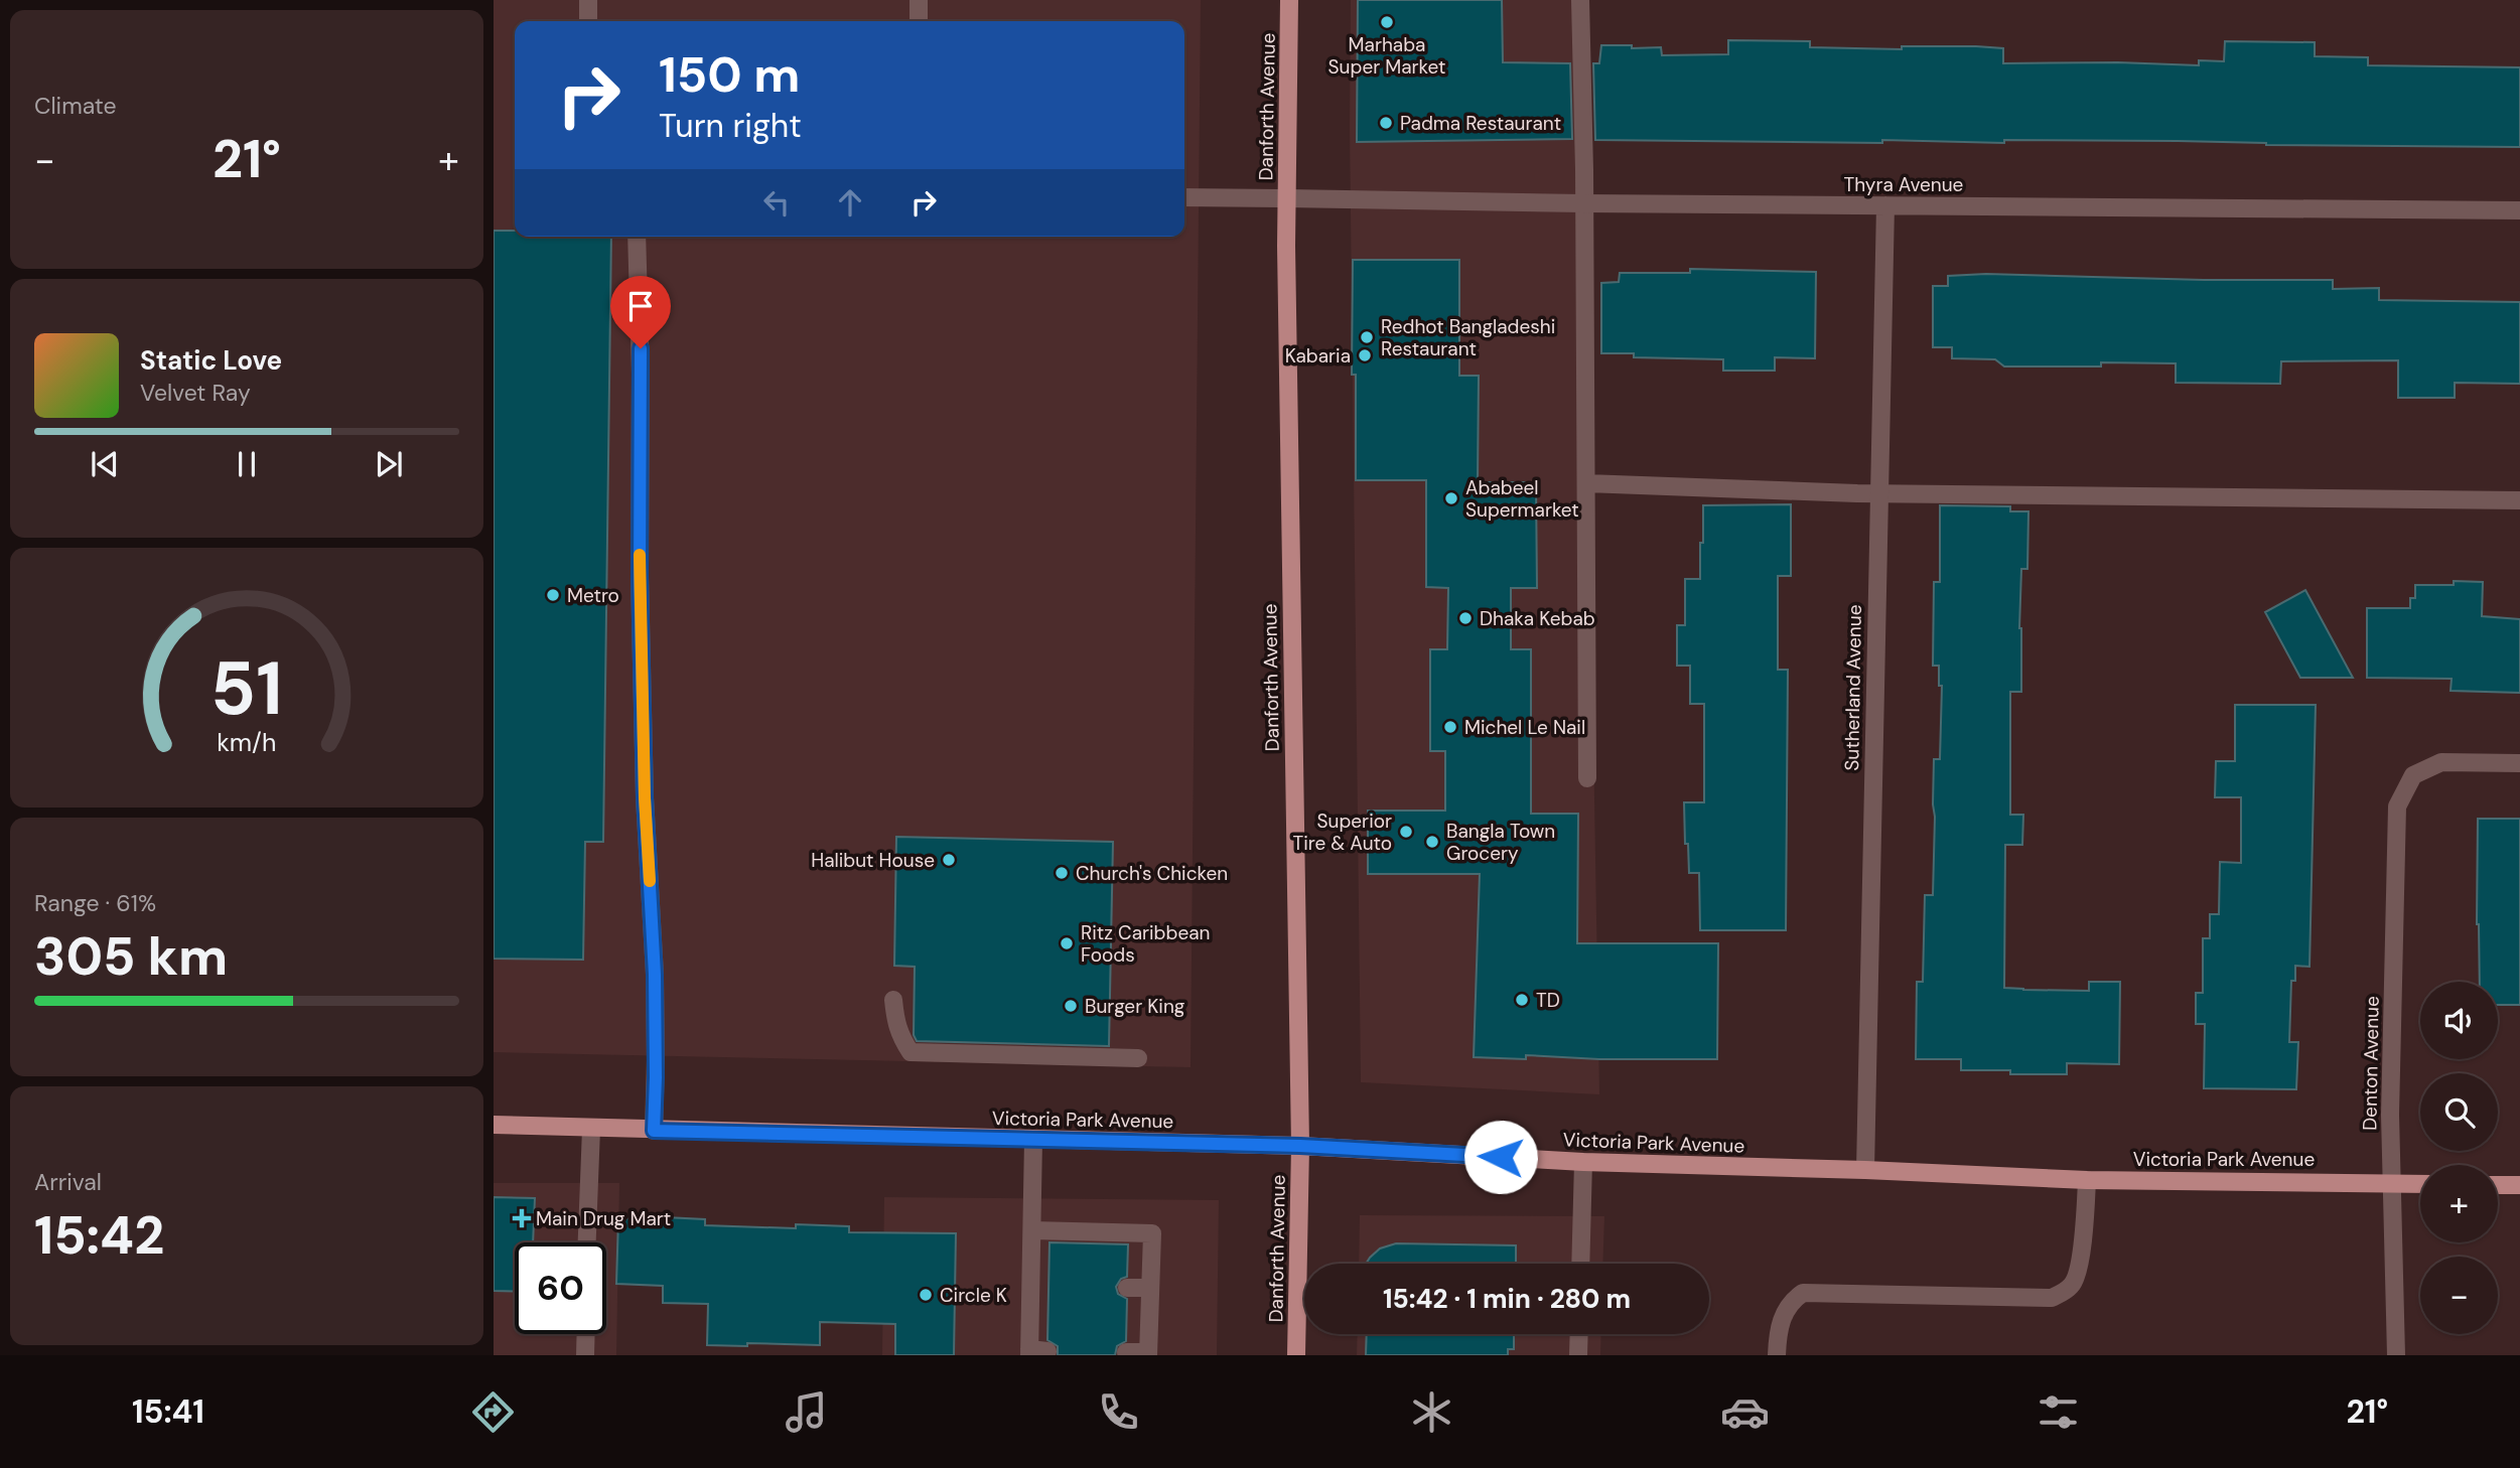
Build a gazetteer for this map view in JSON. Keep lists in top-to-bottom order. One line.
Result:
{"streets":{"main road":["Danforth Avenue","Victoria Park Avenue"],"street":["Thyra Avenue","Sutherland Avenue","Denton Avenue"]},"crossings":[["Danforth Avenue","Thyra Avenue"],["Danforth Avenue","Victoria Park Avenue"],["Thyra Avenue","Sutherland Avenue"],["Sutherland Avenue","Victoria Park Avenue"],["Denton Avenue","Victoria Park Avenue"]],"places":{"other":["Marhaba Super Market","Padma Restaurant","Redhot Bangladeshi Restaurant","Kabaria","Ababeel Supermarket","Metro","Dhaka Kebab","Michel Le Nail","Superior Tire & Auto","Bangla Town Grocery","Halibut House","Church's Chicken","Ritz Caribbean Foods","TD","Burger King","Circle K"],"health":["Main Drug Mart"]},"page":{"tile":["Climate",["Range · 61%","305 km"],["Arrival","15:42"]],"turn":["150 m","Turn right"],"heat":["−","21°","+"],"song":["Static Love","Velvet Ray"],"map_buttons":["+","−"],"limit":"60","trip":"15:42 · 1 min · 280 m","tabs":["15:41","21°"],"gauge":["51","km/h"]}}
